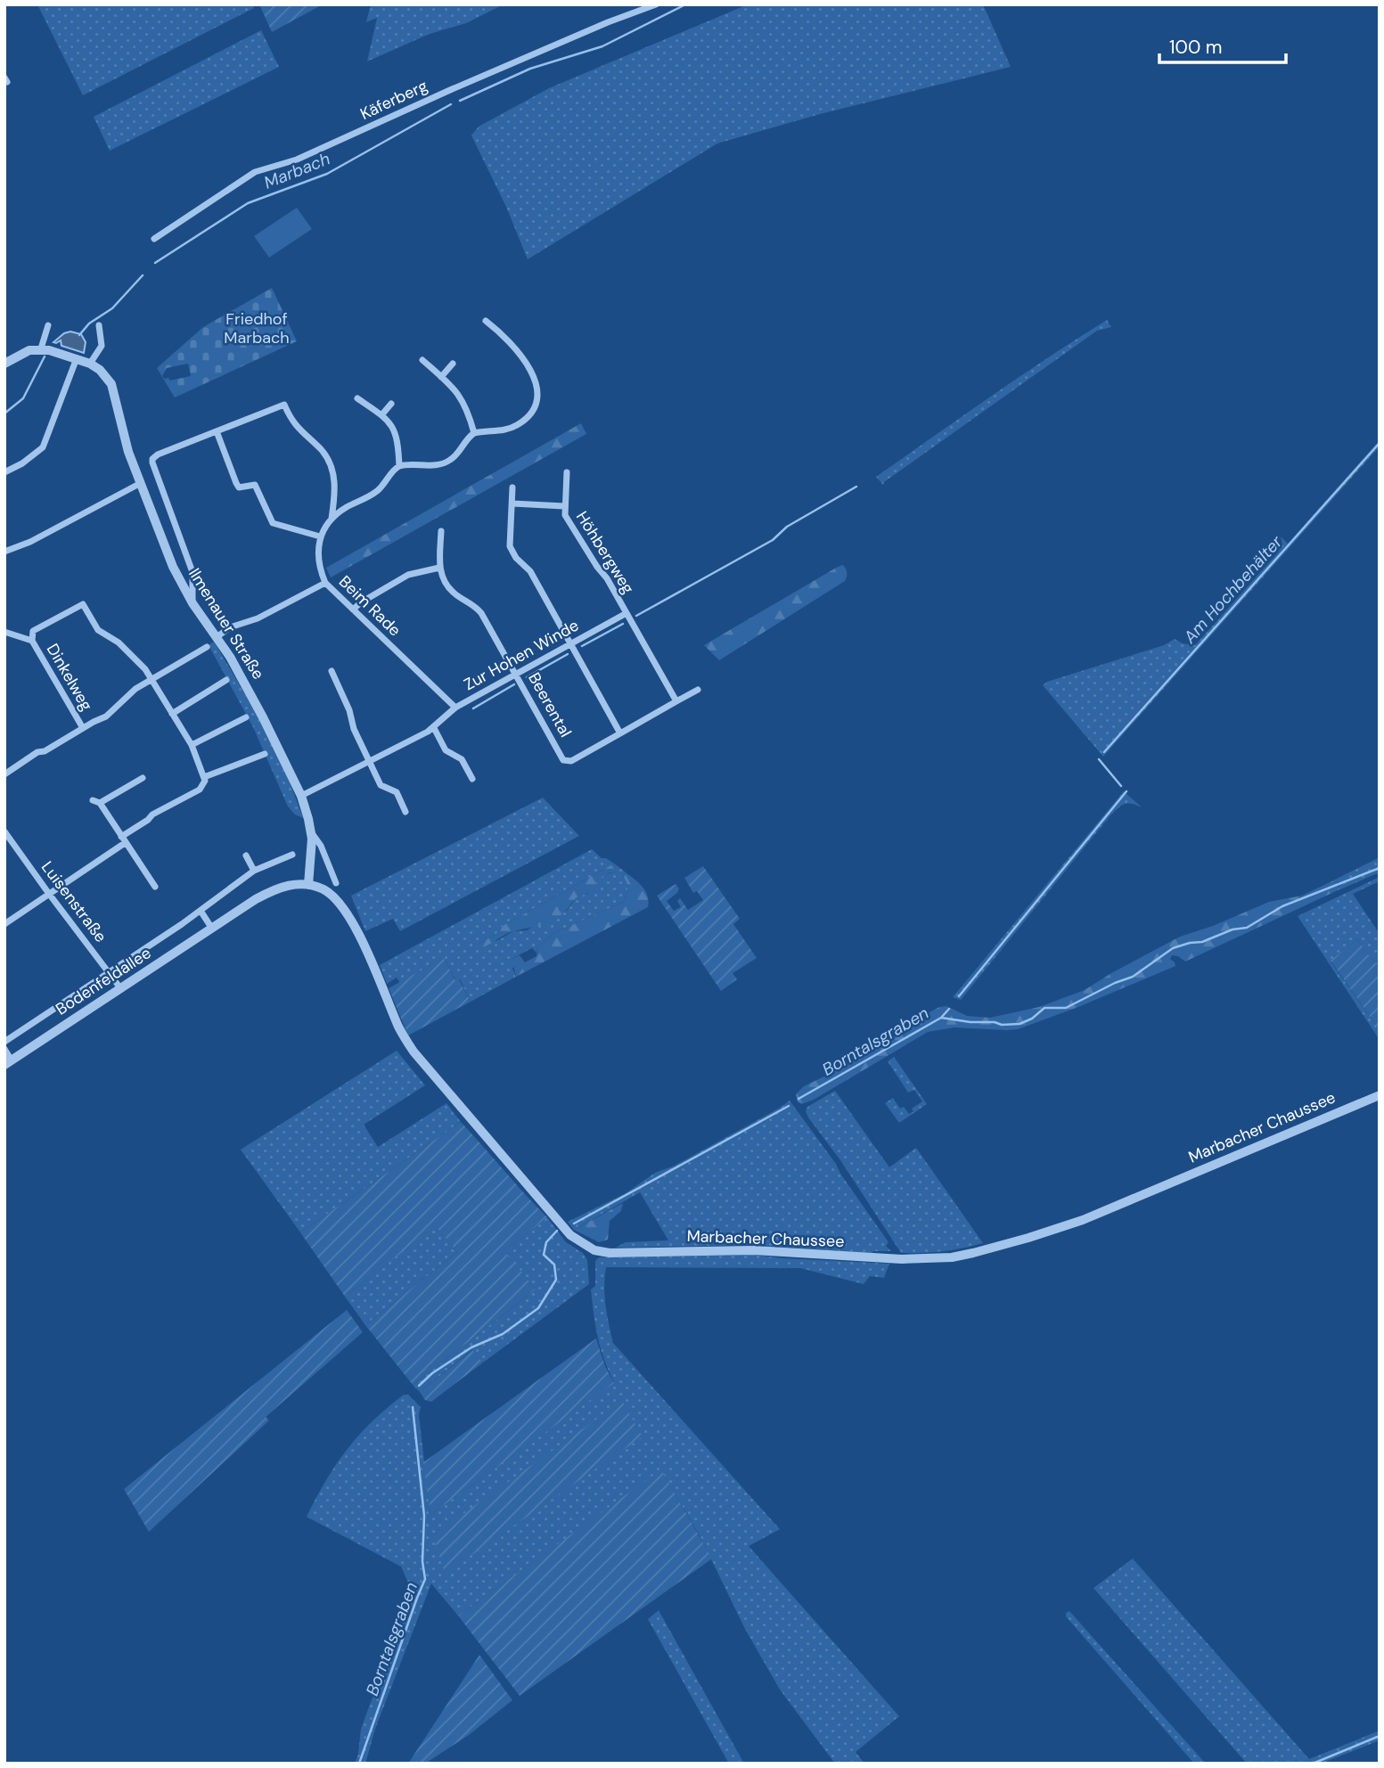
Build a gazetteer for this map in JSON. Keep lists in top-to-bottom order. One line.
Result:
{"streets":{"street":["Käferberg","Höhbergweg","Beim Rade","Ilmenauer Straße","Zur Hohen Winde","Dinkelweg","Beerental","Luisenstraße","Bodenfeldallee","Marbacher Chaussee"]},"crossings":[["Höhbergweg","Zur Hohen Winde"],["Beim Rade","Ilmenauer Straße"],["Beim Rade","Zur Hohen Winde"],["Ilmenauer Straße","Zur Hohen Winde"],["Ilmenauer Straße","Bodenfeldallee"],["Ilmenauer Straße","Marbacher Chaussee"],["Zur Hohen Winde","Beerental"],["Luisenstraße","Bodenfeldallee"],["Bodenfeldallee","Marbacher Chaussee"]],"water":["Marbach","Am Hochbehälter","Borntalsgraben"],"parks":["Friedhof Marbach"],"scale_bar":"100 m"}
